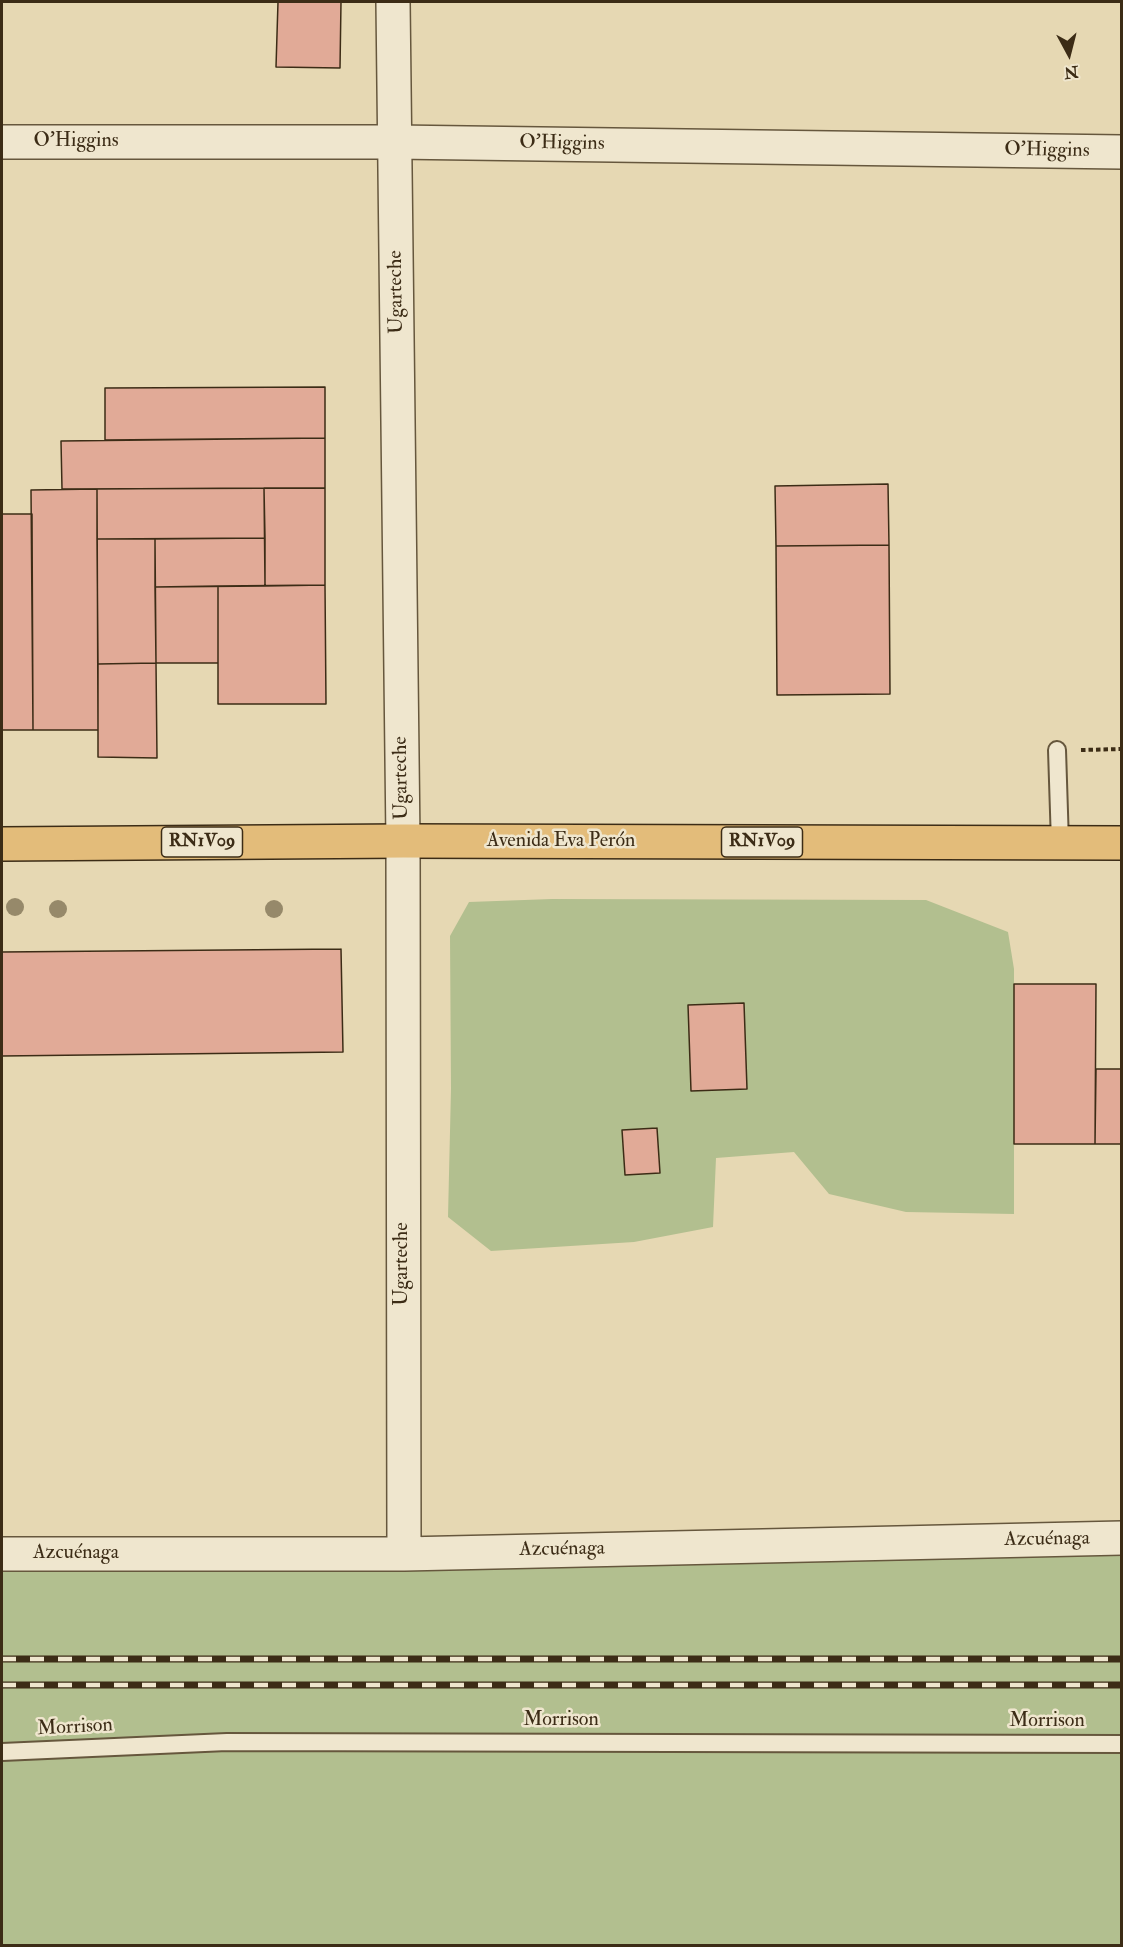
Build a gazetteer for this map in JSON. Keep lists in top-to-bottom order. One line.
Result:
{"streets":{"main road":["RN1V09","Avenida Eva Perón"],"street":["O'Higgins","Ugarteche","Azcuénaga"],"lane":["Morrison"]},"crossings":[["O'Higgins","Ugarteche"],["Ugarteche","Avenida Eva Perón"],["Ugarteche","Azcuénaga"]],"north":"bottom"}
